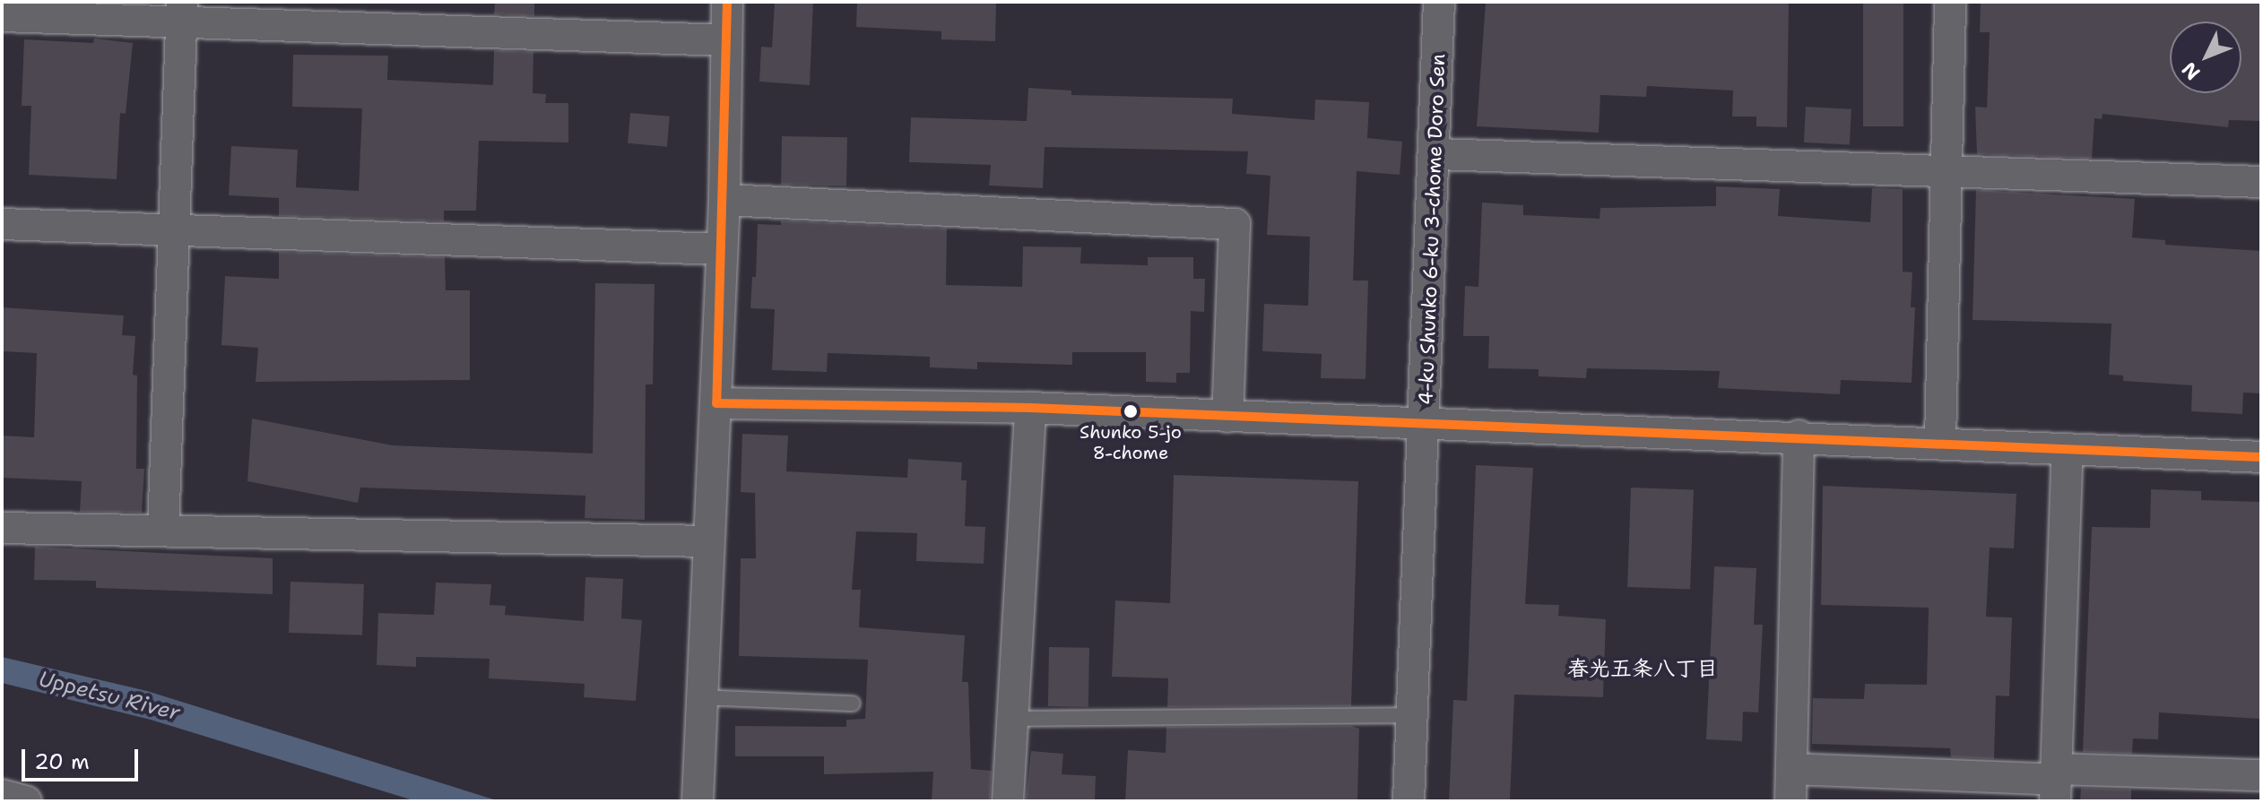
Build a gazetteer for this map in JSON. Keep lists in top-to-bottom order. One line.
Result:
{"streets":{"street":["4-ku Shunko 6-ku 3-chome Doro Sen"]},"districts":["春光五条八丁目"],"water":["Uppetsu River"],"places":["Shunko 5-jo 8-chome"],"scale_bar":"20 m","north":"bottom left"}
